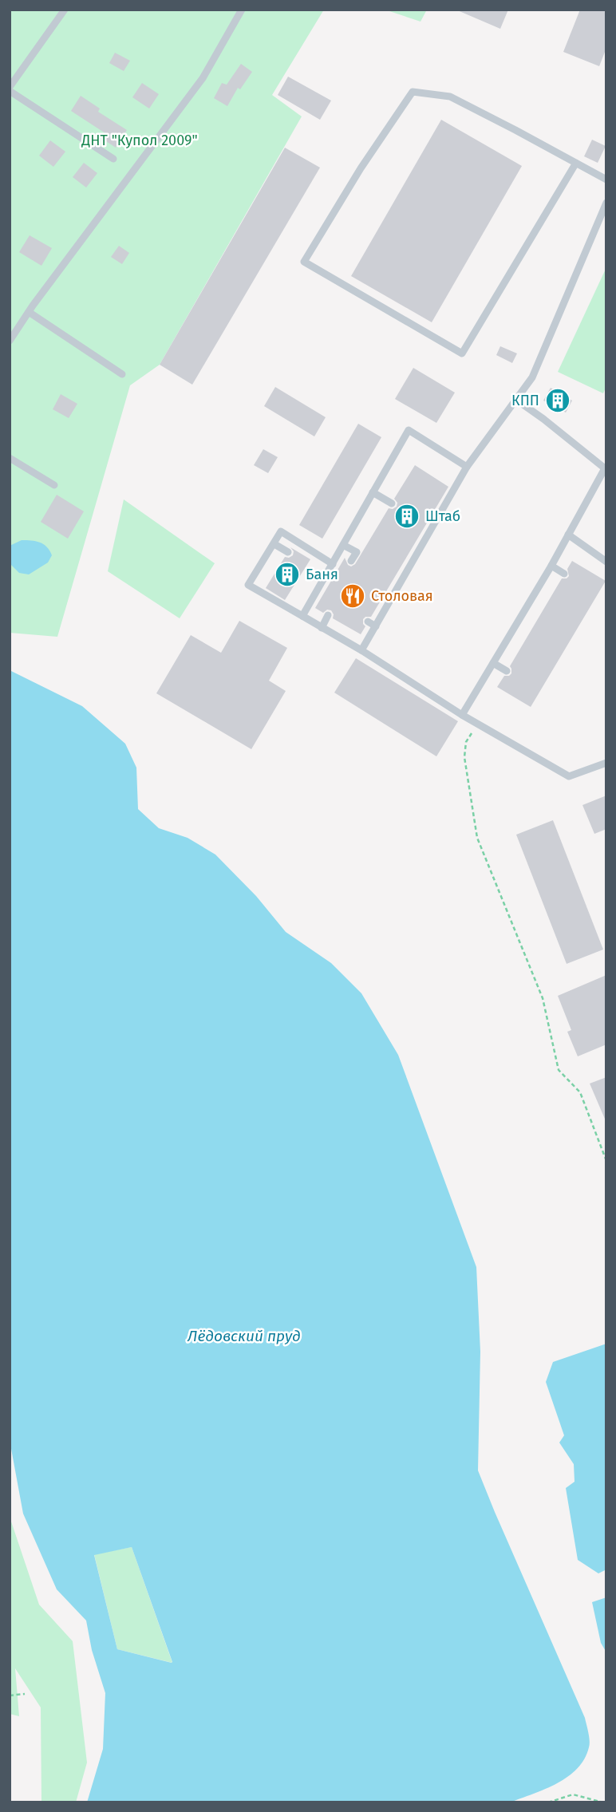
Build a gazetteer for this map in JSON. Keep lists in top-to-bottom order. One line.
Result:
{"water":["Лёдовский пруд"],"parks":["ДНТ \"Купол 2009\""],"places":{"building":["КПП","Штаб","Баня"],"restaurant":["Столовая"]}}
